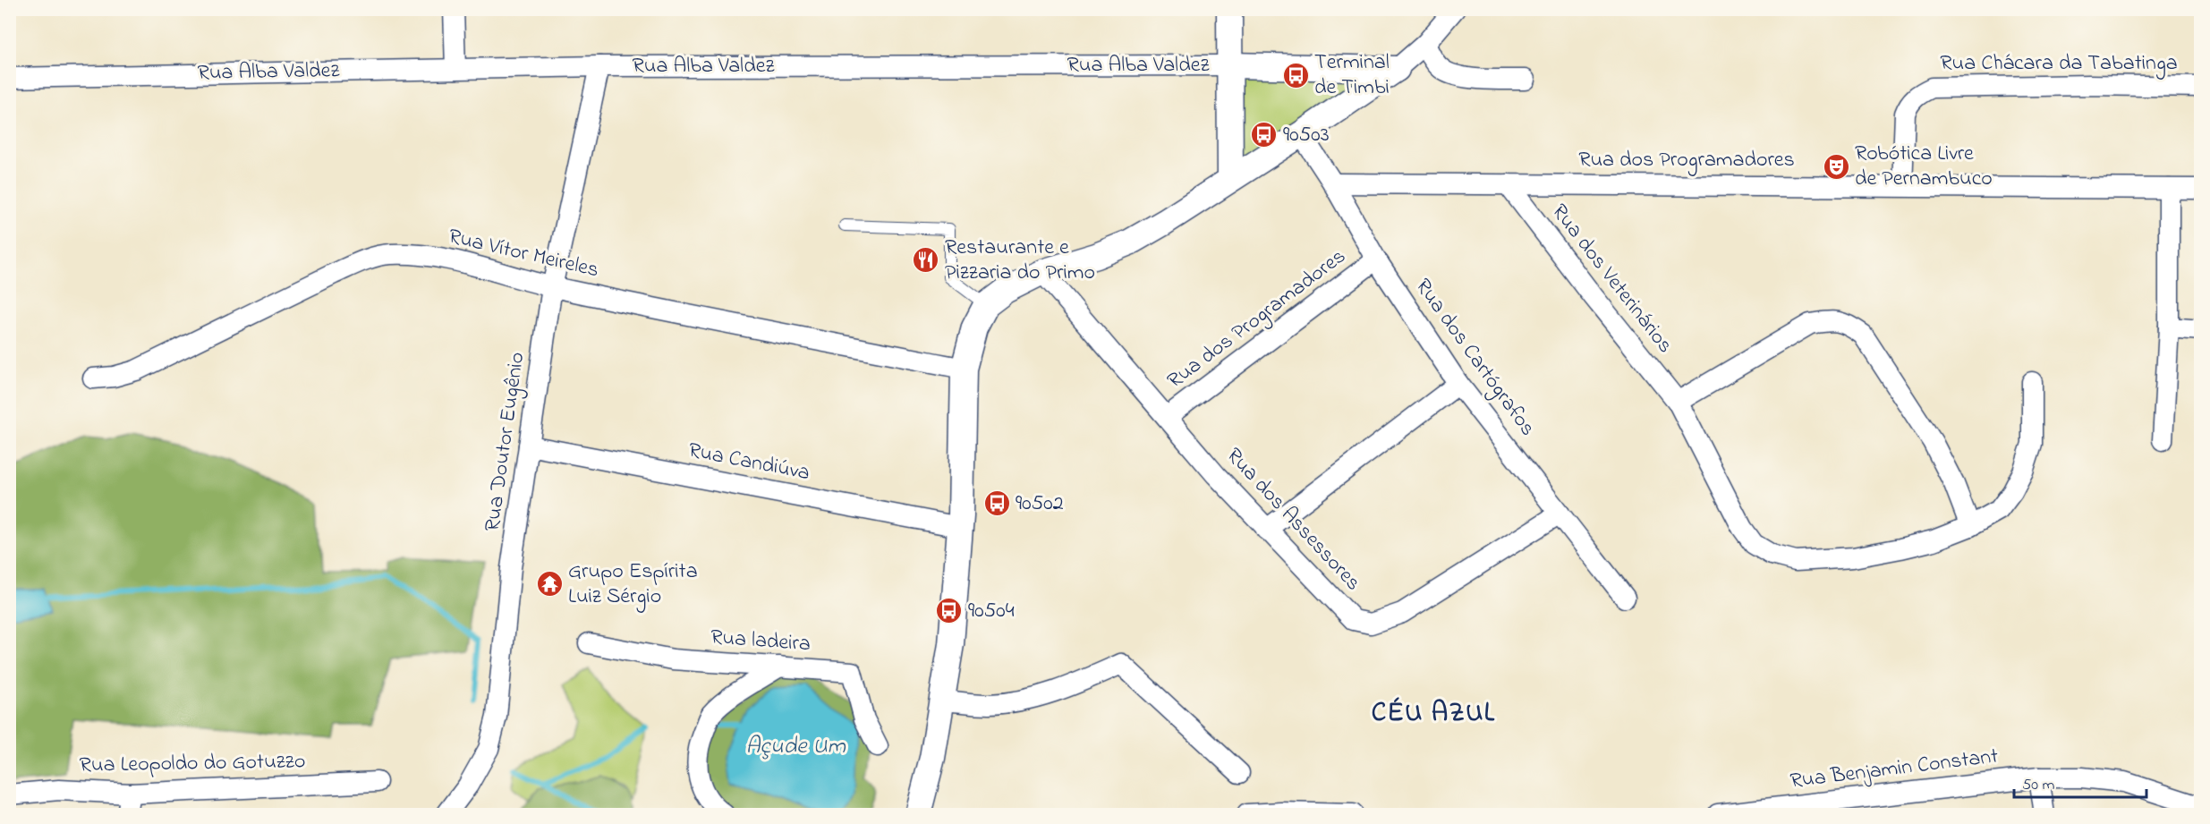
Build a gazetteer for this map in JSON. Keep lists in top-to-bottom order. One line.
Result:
{"streets":{"street":["Rua Chácara da Tabatinga","Rua Alba Valdez","Rua dos Programadores","Rua Vítor Meireles","Rua dos Veterinários","Rua dos Cartógrafos","Rua Doutor Eugênio","Rua Candiúva","Rua dos Assessores","Rua ladeira","Rua Leopoldo do Gotuzzo","Rua Benjamin Constant"]},"crossings":[["Rua Chácara da Tabatinga","Rua dos Programadores"],["Rua Alba Valdez","Rua Doutor Eugênio"],["Rua dos Programadores","Rua dos Veterinários"],["Rua dos Programadores","Rua dos Cartógrafos"],["Rua dos Programadores","Rua dos Assessores"],["Rua Vítor Meireles","Rua Doutor Eugênio"],["Rua dos Cartógrafos","Rua dos Assessores"],["Rua Doutor Eugênio","Rua Candiúva"]],"districts":["CÉU AZUL"],"water":["Açude Um"],"places":{"bus stop":["Terminal de Timbi","90503","90502","90504"],"theatre":["Robótica Livre de Pernambuco"],"restaurant":["Restaurante e Pizzaria do Primo"],"temple":["Grupo Espírita Luiz Sérgio"]},"scale_bar":"50 m"}
